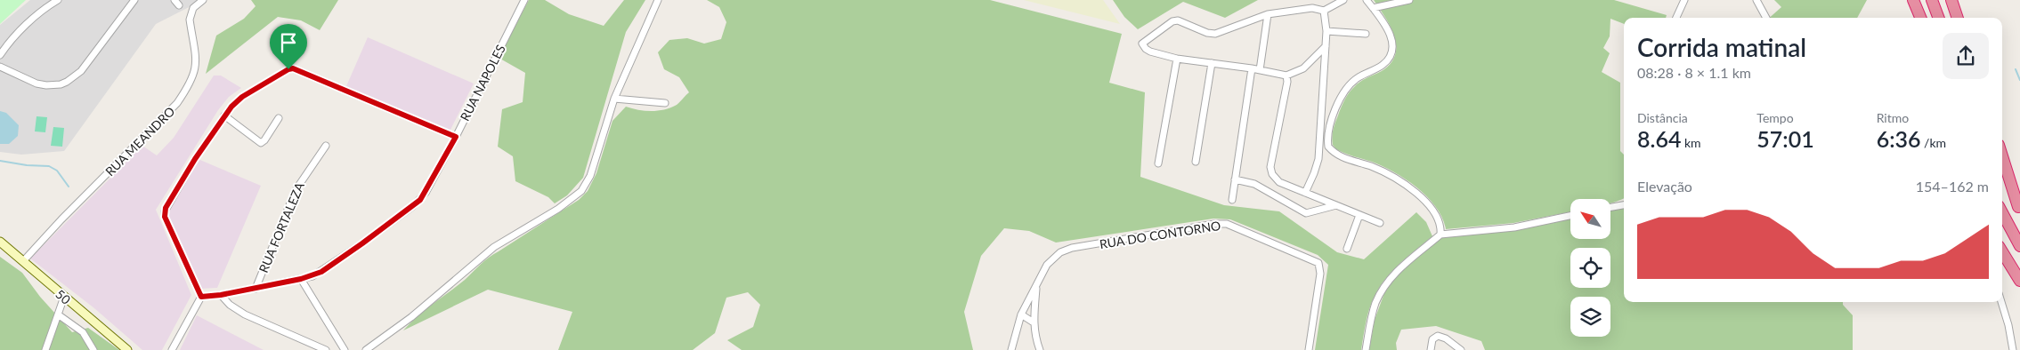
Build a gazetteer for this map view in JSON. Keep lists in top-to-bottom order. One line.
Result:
{"streets":{"main road":["50"],"street":["RUA NAPOLES","RUA MEANDRO","RUA FORTALEZA","RUA DO CONTORNO"]},"crossings":[["RUA NAPOLES","RUA FORTALEZA"],["RUA MEANDRO","50"]],"north":"top left","page":{"heading":["Corrida matinal","08:28 · 8 × 1.1 km"],"stats":[["Distância","8.64 km"],["Tempo","57:01"],["Ritmo","6:36 /km"]],"chart":["Elevação","154–162 m"]}}
